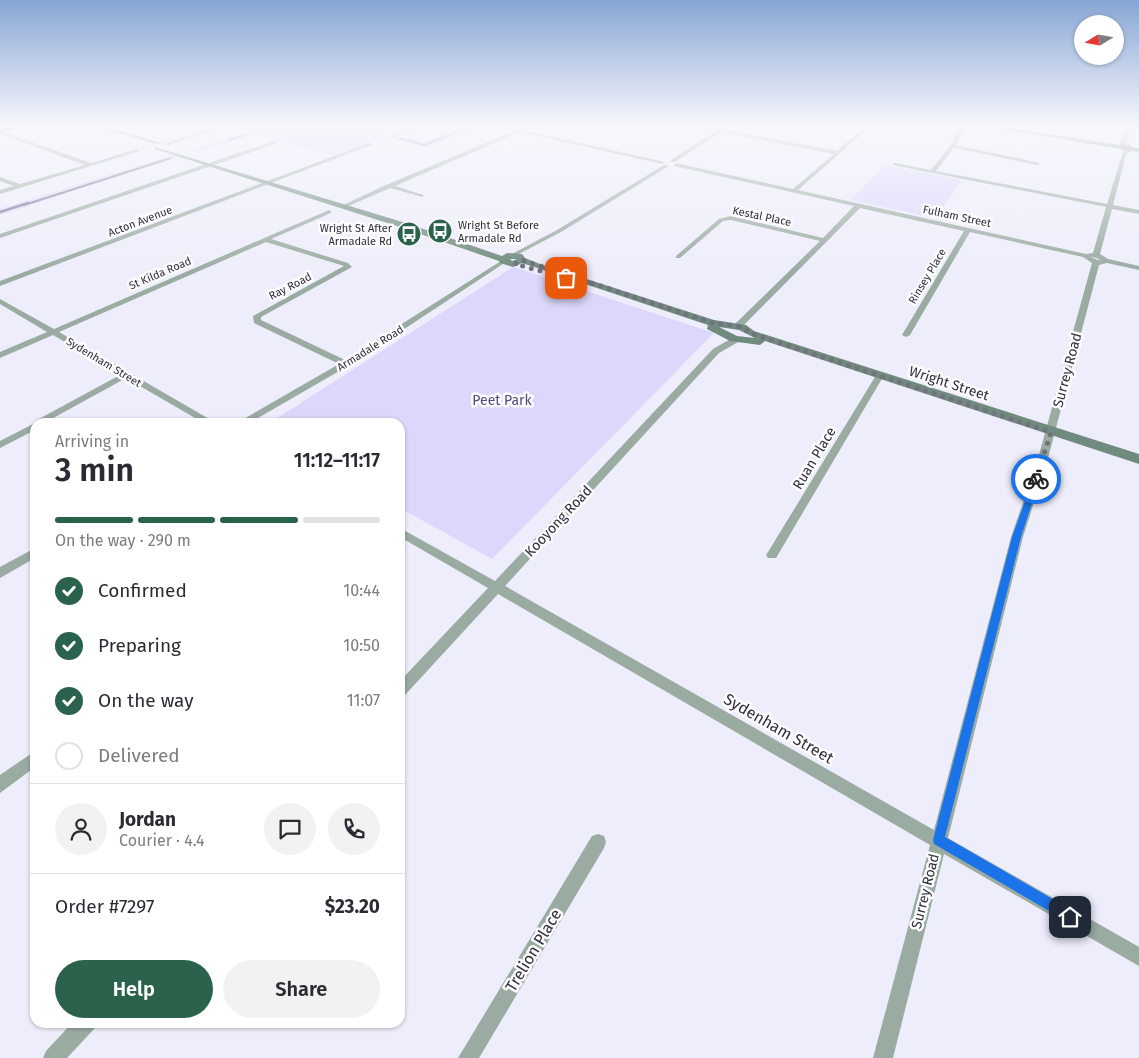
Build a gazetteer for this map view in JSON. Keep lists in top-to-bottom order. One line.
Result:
{"streets":{"street":["Kestal Place","Fulham Street","Acton Avenue","St Kilda Road","Rinsey Place","Ray Road","Armadale Road","Sydenham Street","Surrey Road","Wright Street","Ruan Place","Kooyong Road","Trelion Place"]},"crossings":[["Kestal Place","Kooyong Road"],["Fulham Street","Rinsey Place"],["Fulham Street","Surrey Road"],["Fulham Street","Kooyong Road"],["Acton Avenue","Wright Street"],["St Kilda Road","Ray Road"],["St Kilda Road","Sydenham Street"],["Ray Road","Armadale Road"],["Armadale Road","Wright Street"],["Sydenham Street","Surrey Road"],["Sydenham Street","Kooyong Road"],["Surrey Road","Wright Street"],["Wright Street","Ruan Place"],["Wright Street","Kooyong Road"]],"parks":["Peet Park"],"places":{"bus stop":["Wright St Before Armadale Rd","Wright St After Armadale Rd"]},"north":"left","page":{"heading":["3 min","Arriving in","11:12–11:17"],"panel":["Jordan","Courier · 4.4","Order #7297","$23.20"],"bar":"On the way · 290 m","list":[["Confirmed","10:44"],["Preparing","10:50"],["On the way","11:07"],"Delivered"],"buttons":["Help","Share"]}}
